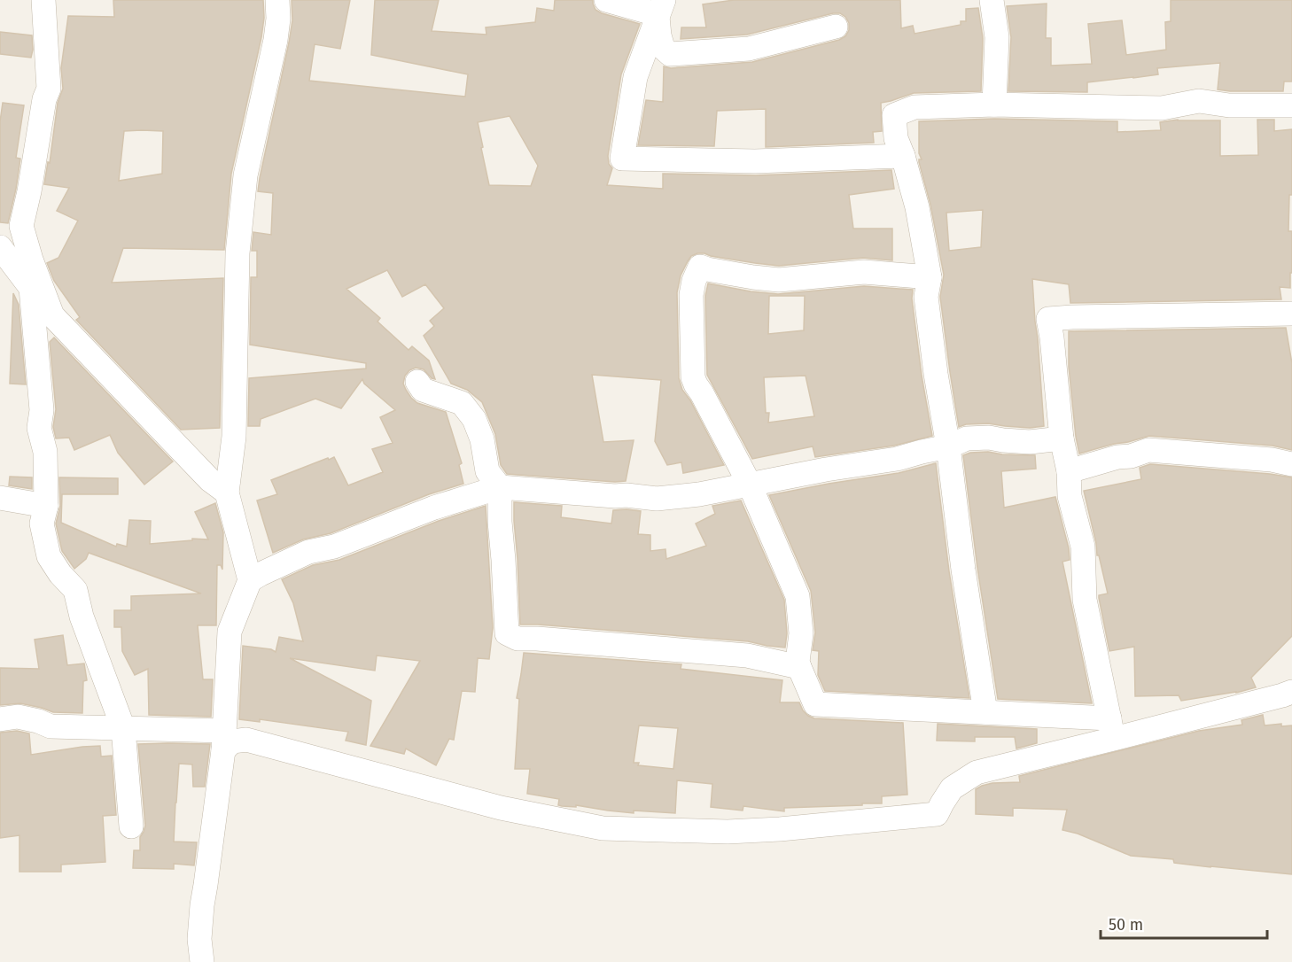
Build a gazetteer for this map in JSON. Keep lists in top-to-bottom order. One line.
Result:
{"scale_bar":"50 m"}
